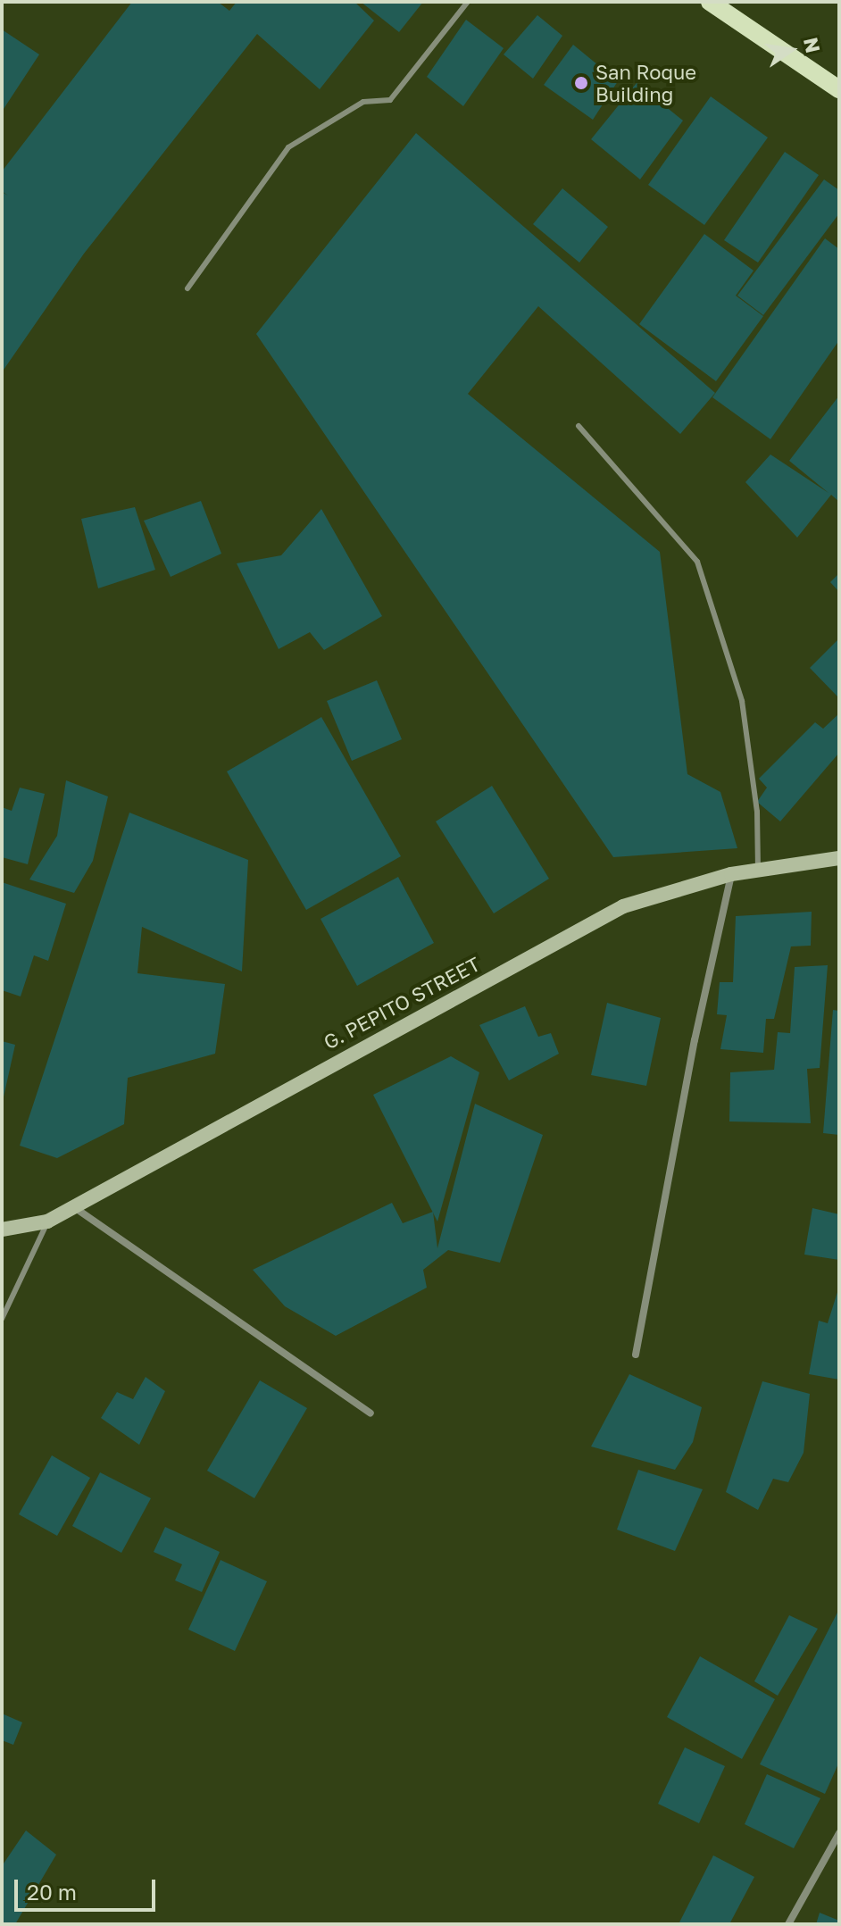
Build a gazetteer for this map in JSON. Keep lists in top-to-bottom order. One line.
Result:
{"streets":{"street":["G. PEPITO STREET"]},"places":["San Roque Building"],"scale_bar":"20 m","north":"right"}
